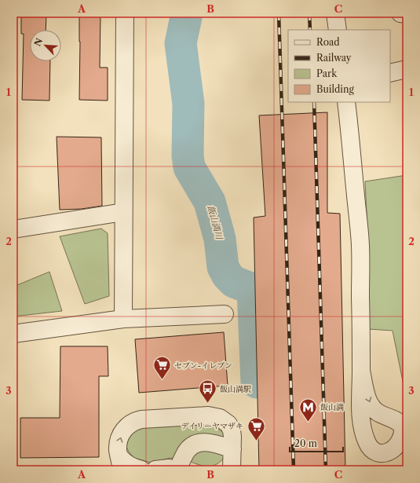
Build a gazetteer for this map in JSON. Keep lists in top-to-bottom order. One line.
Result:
{"water":["飯山満川"],"places":{"supermarket":["セブン-イレブン","デイリーヤマザキ"],"bus stop":["飯山満駅"],"metro station":["飯山満"]},"legend":["Road","Railway","Park","Building"],"scale_bar":"20 m","north":"top left","grid":{"columns":["A","B","C"],"rows":["1","2","3"]}}
